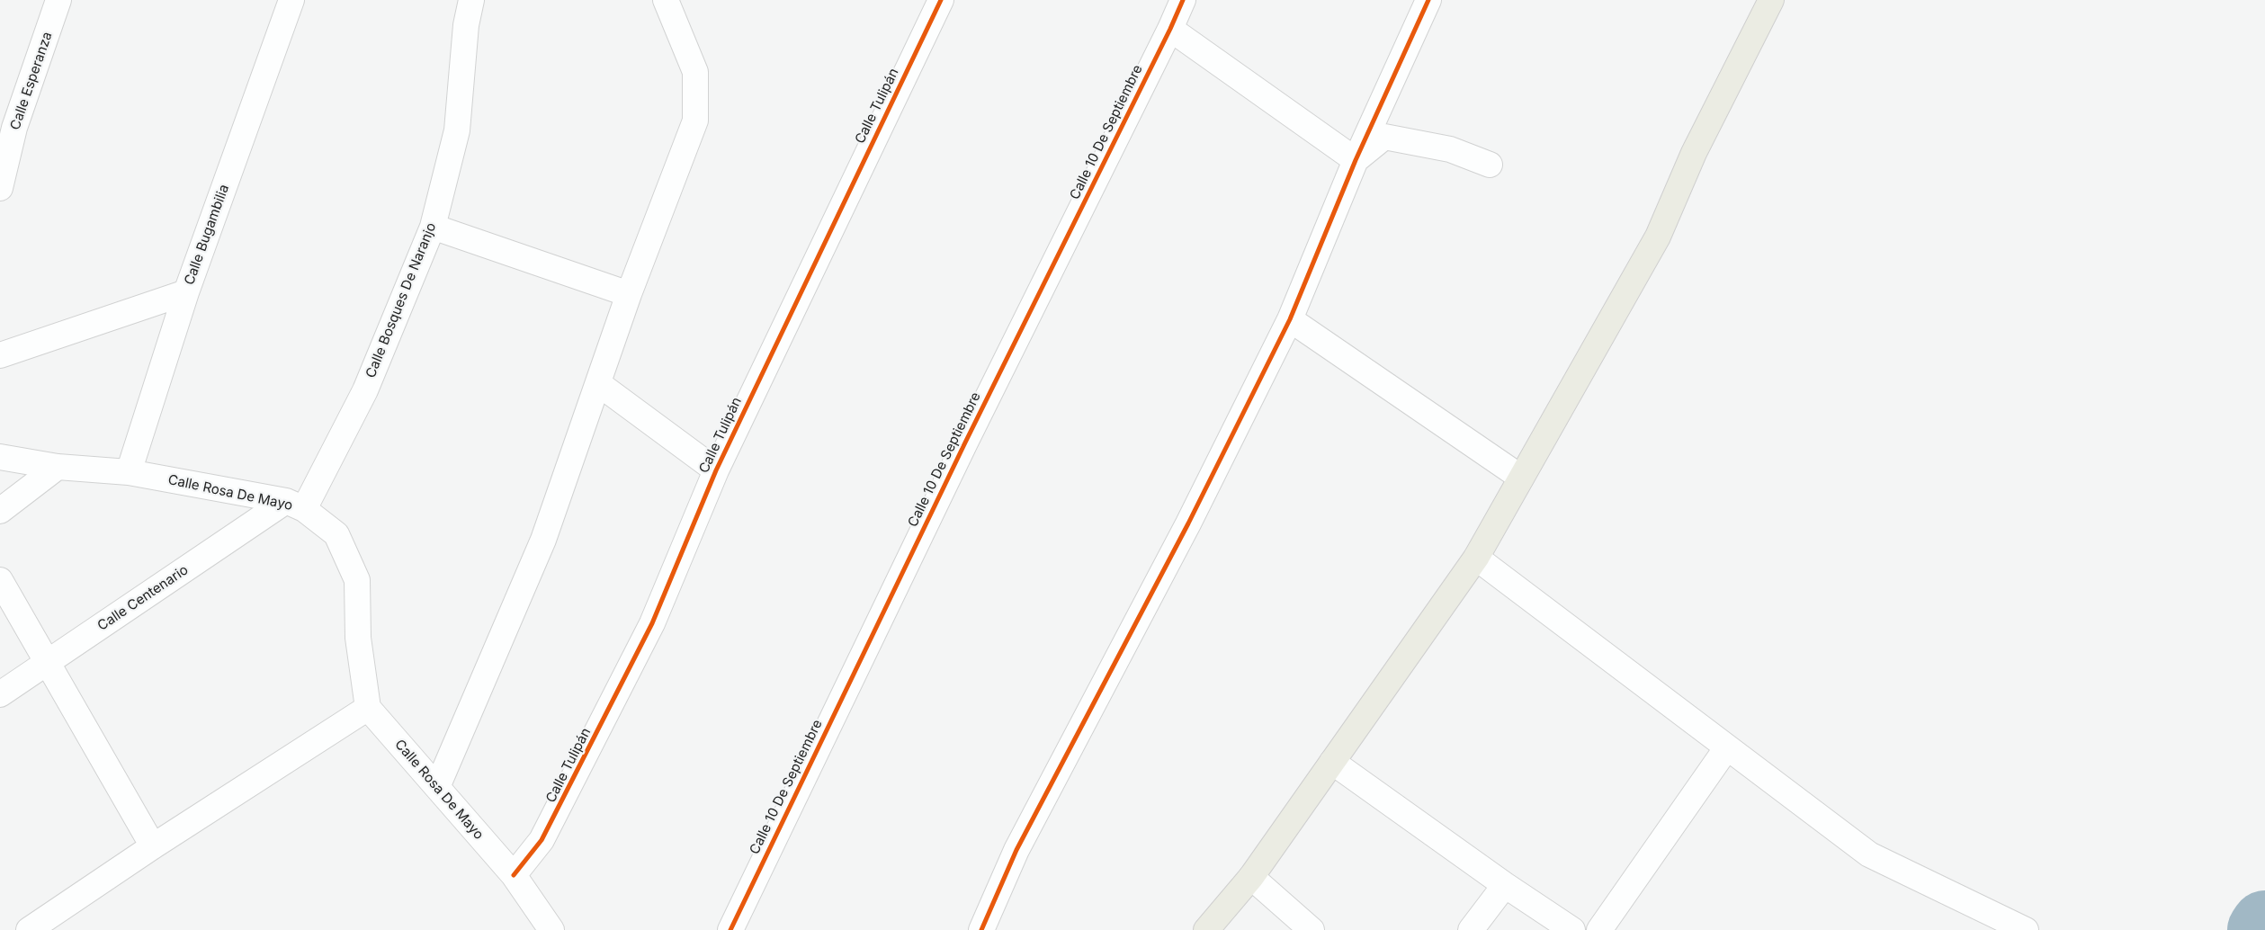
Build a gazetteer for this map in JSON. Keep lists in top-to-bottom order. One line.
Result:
{"streets":{"street":["Calle Esperanza","Calle Tulipán","Calle 10 De Septiembre","Calle Bugambilia","Calle Bosques De Naranjo","Calle Rosa De Mayo","Calle Centenario"]},"crossings":[["Calle Tulipán","Calle Rosa De Mayo"],["Calle Bugambilia","Calle Rosa De Mayo"],["Calle Bosques De Naranjo","Calle Rosa De Mayo"],["Calle Bosques De Naranjo","Calle Centenario"],["Calle Rosa De Mayo","Calle Centenario"]]}
